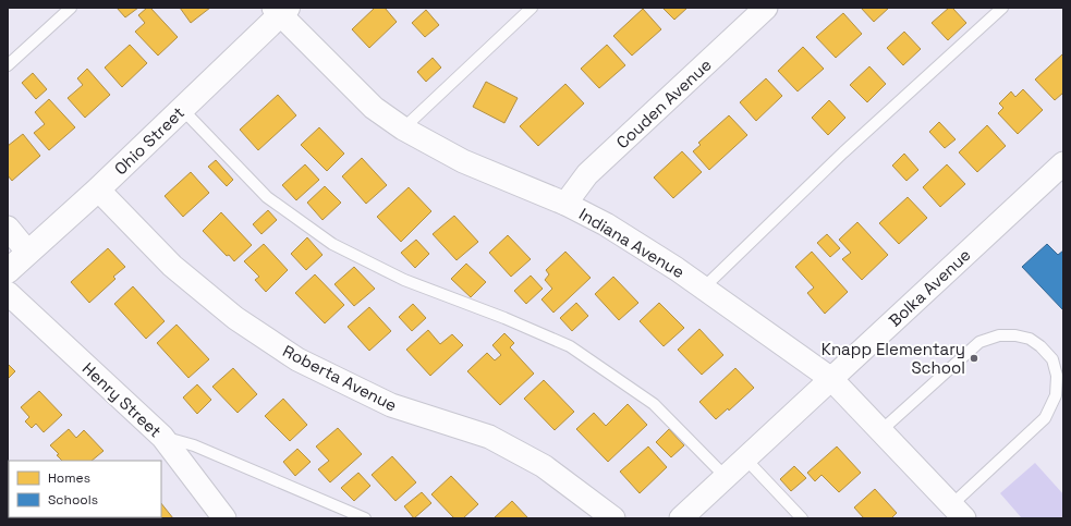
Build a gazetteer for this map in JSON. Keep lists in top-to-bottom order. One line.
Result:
{"streets":{"street":["Couden Avenue","Ohio Street","Indiana Avenue","Bolka Avenue","Roberta Avenue","Henry Street"]},"crossings":[["Couden Avenue","Indiana Avenue"],["Ohio Street","Indiana Avenue"],["Ohio Street","Roberta Avenue"],["Indiana Avenue","Bolka Avenue"]],"places":["Knapp Elementary School"],"legend":["Homes","Schools"]}
